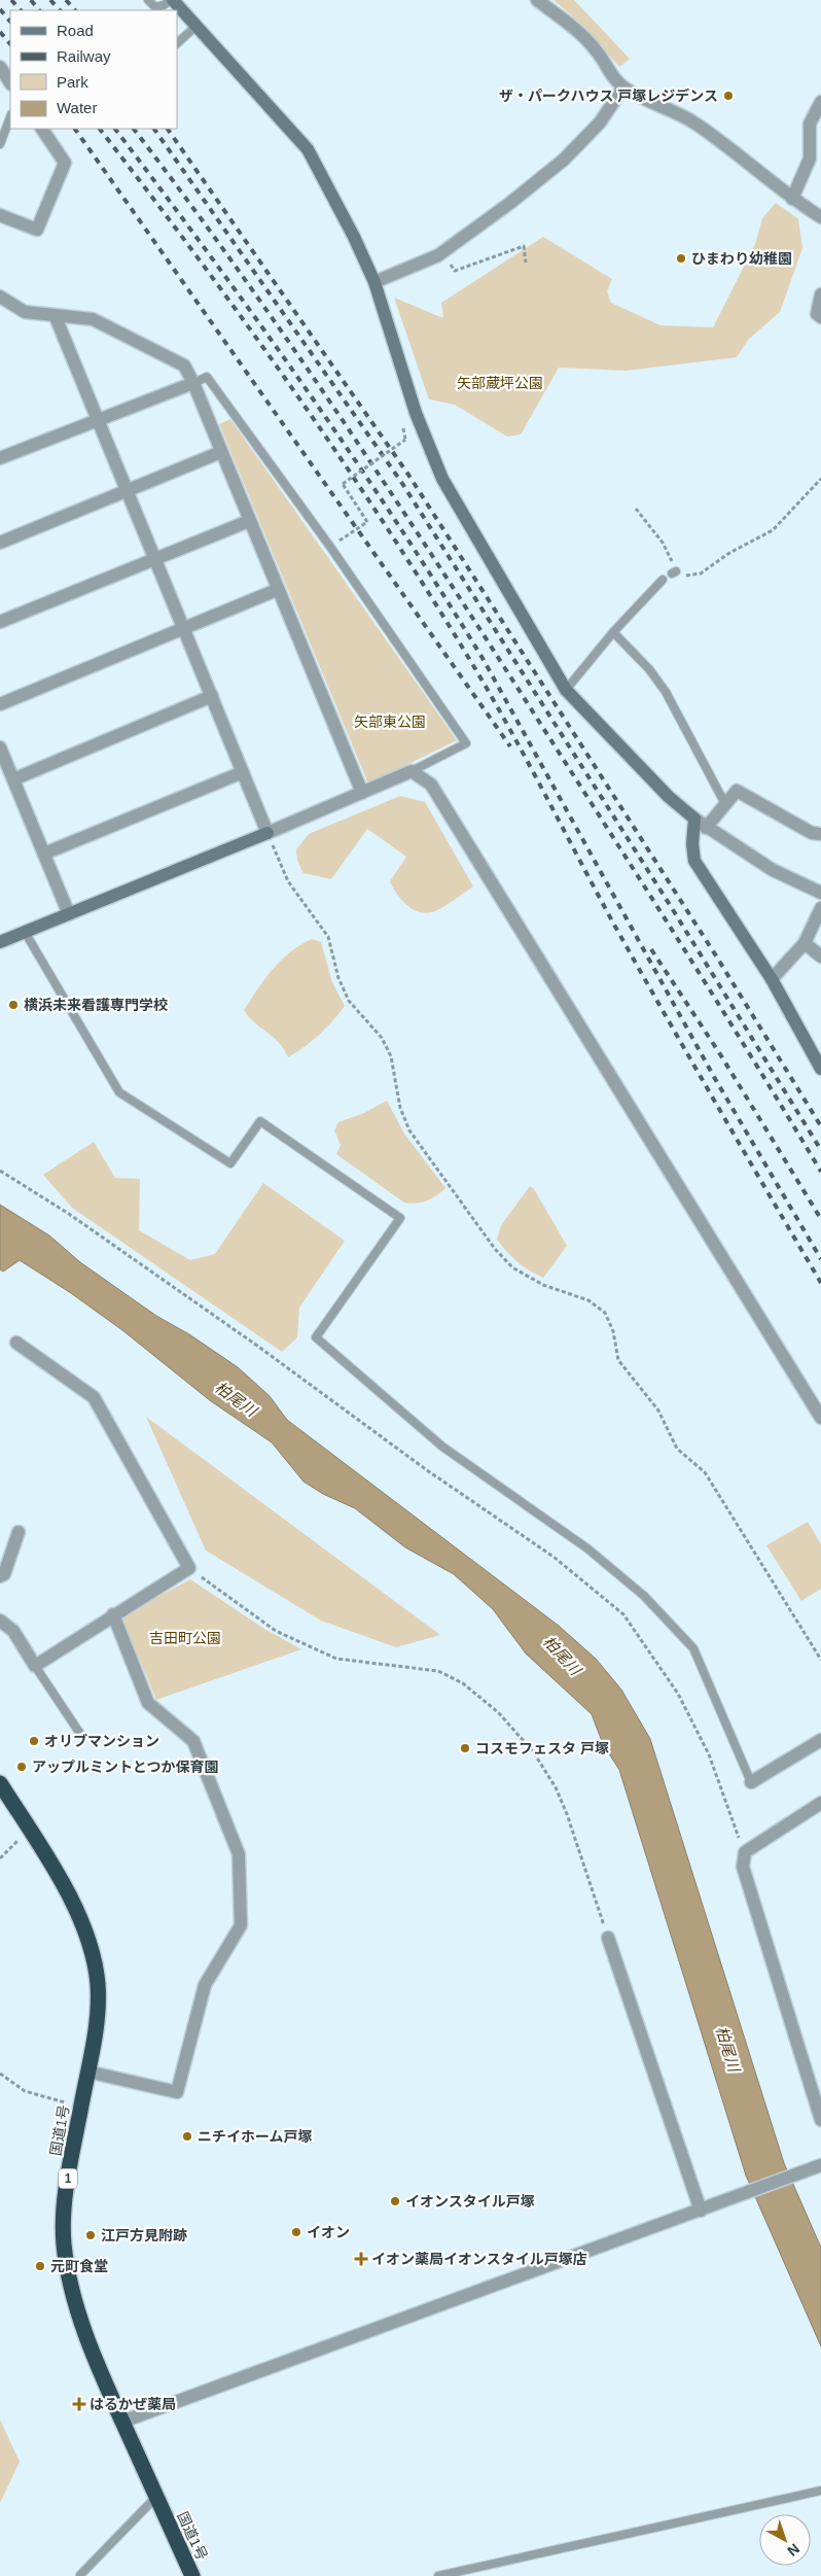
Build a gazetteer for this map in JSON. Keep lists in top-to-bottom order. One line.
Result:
{"streets":{"highway":["国道1号","1"]},"water":["柏尾川"],"parks":["矢部蔵坪公園","矢部東公園","吉田町公園"],"places":{"other":["ザ・パークハウス 戸塚レジデンス","ひまわり幼稚園","横浜未来看護専門学校","オリブマンション","コスモフェスタ 戸塚","アップルミントとつか保育園","ニチイホーム戸塚","イオンスタイル戸塚","イオン","江戸方見附跡","元町食堂"],"health":["イオン薬局イオンスタイル戸塚店","はるかぜ薬局"]},"legend":["Road","Railway","Park","Water"],"north":"bottom right"}
